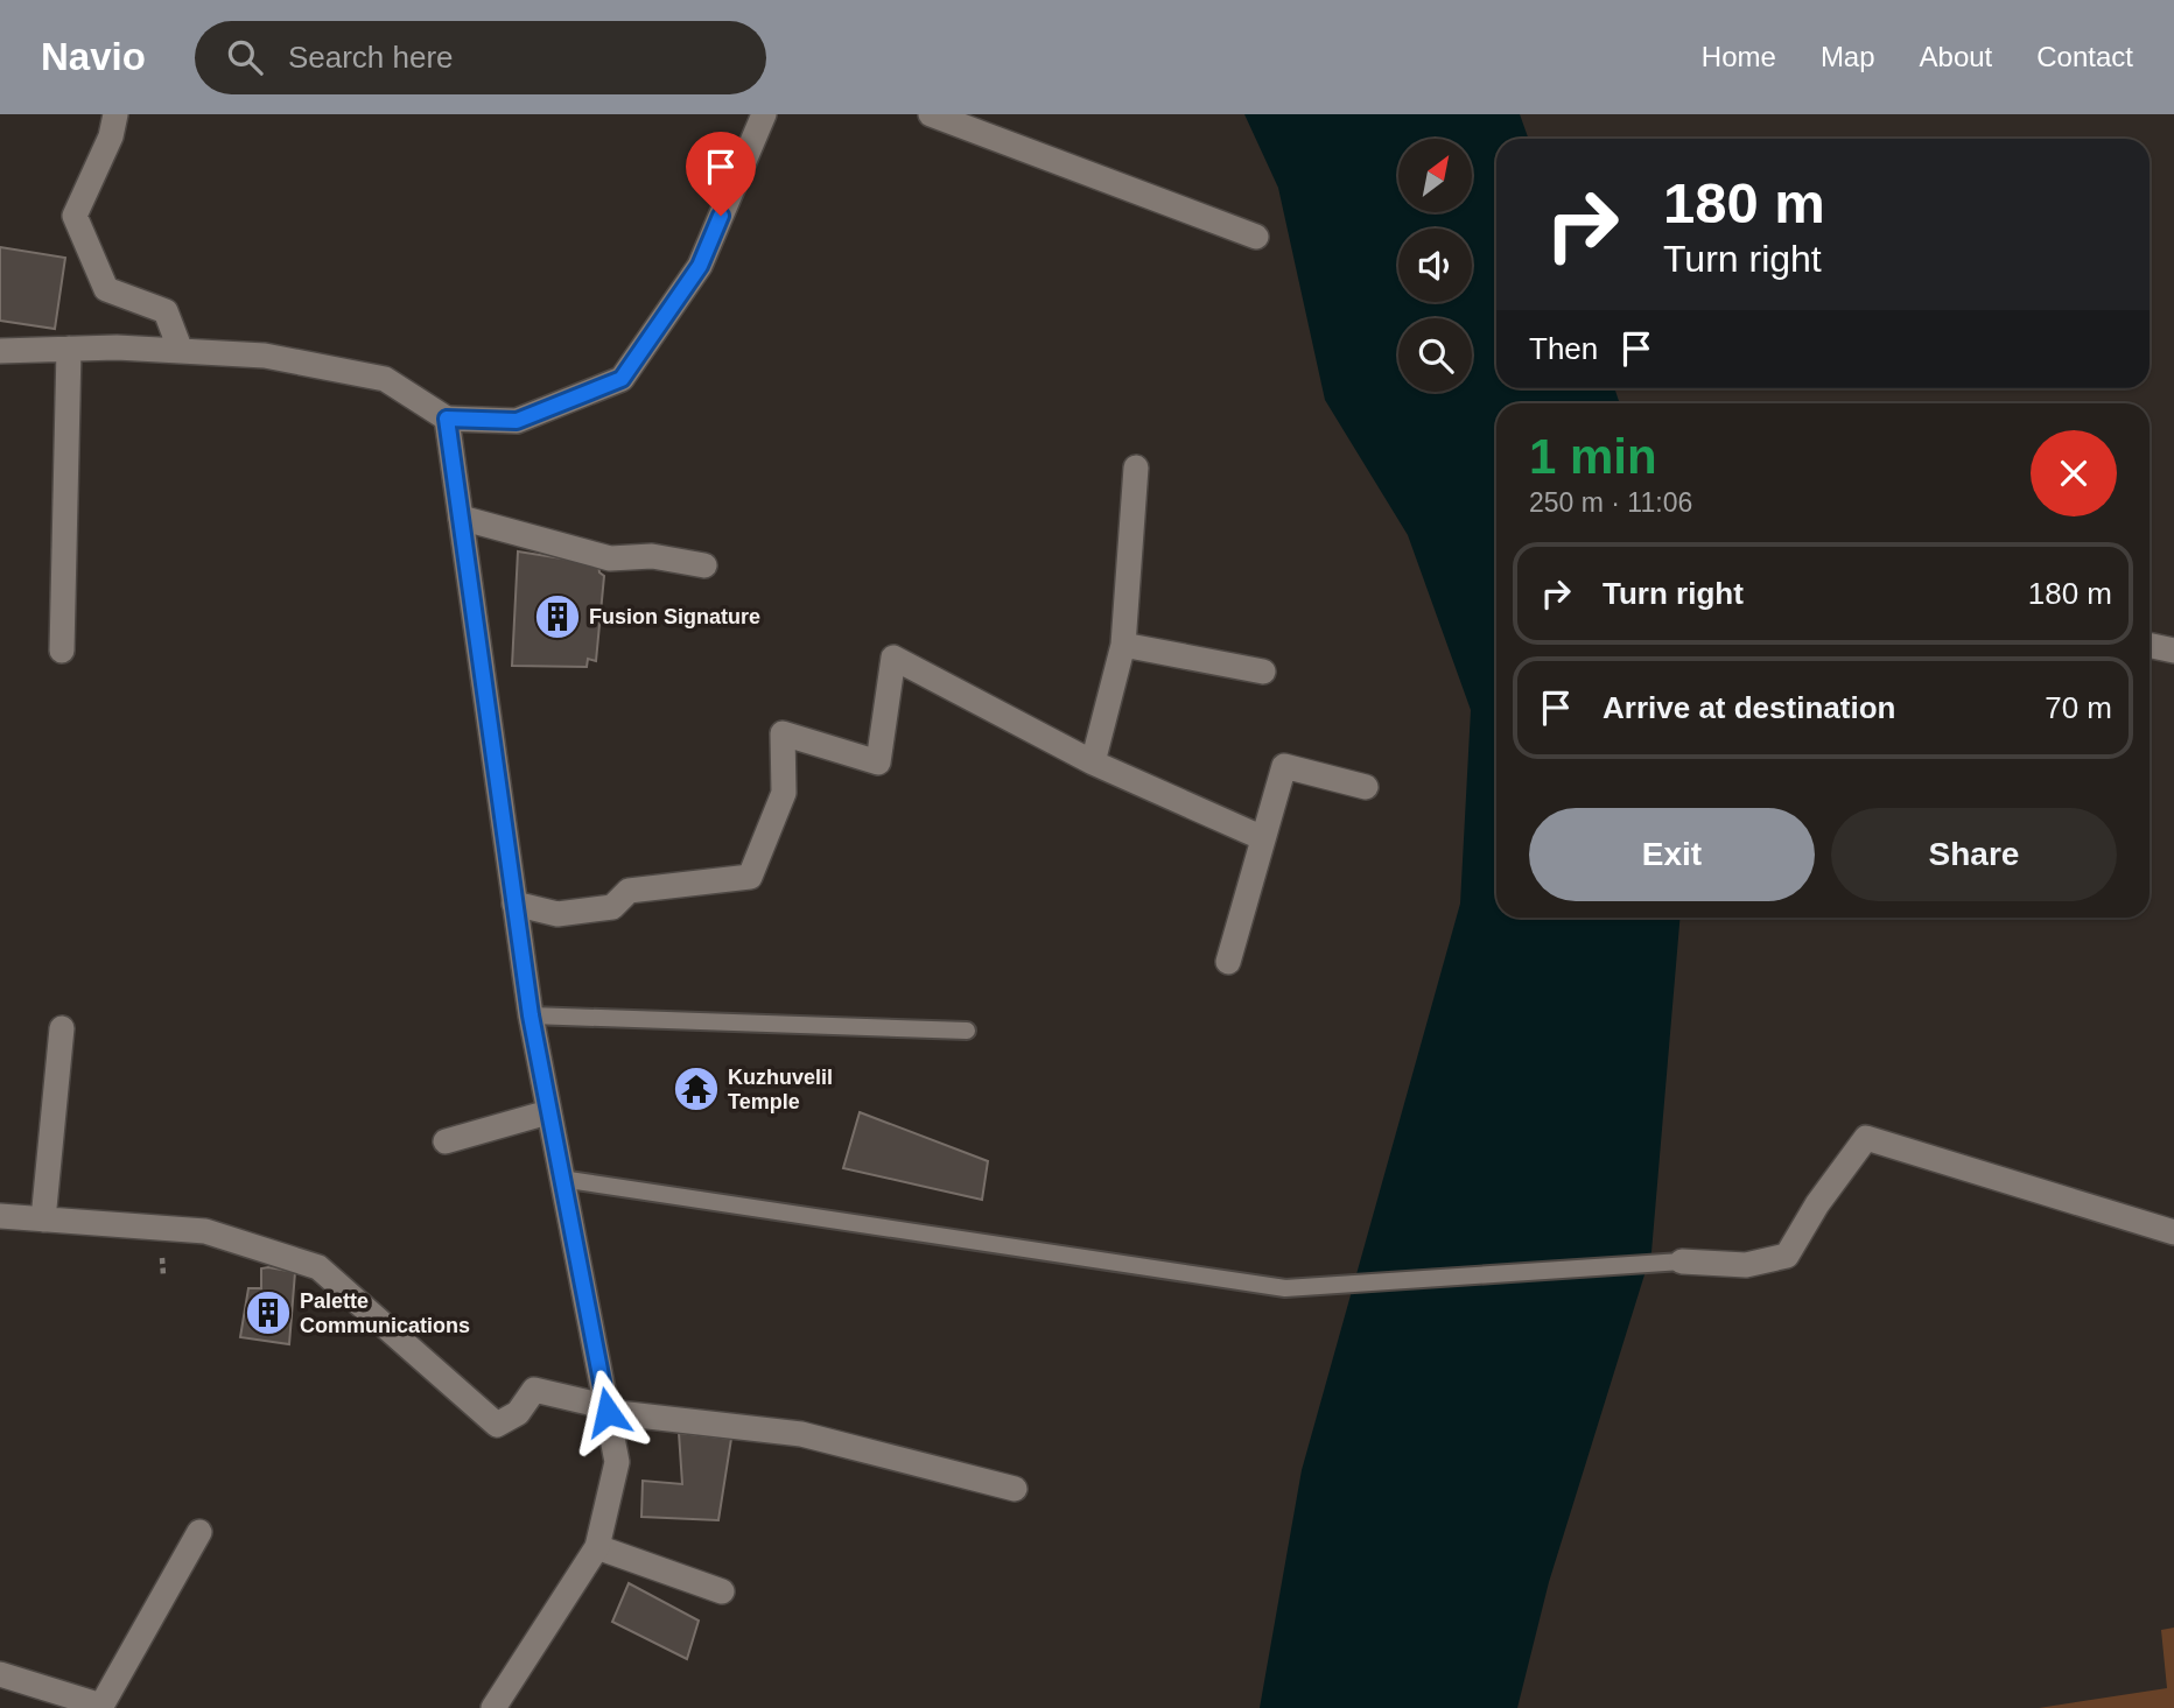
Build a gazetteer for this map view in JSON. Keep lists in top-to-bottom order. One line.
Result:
{"places":{"building":["Fusion Signature","Palette Communications"],"temple":["Kuzhuvelil Temple"]},"north":"top right","page":{"header":"Navio","search":"Search here","nav":["Home","Map","About","Contact"],"turn":["180 m","Turn right"],"then":"Then","heading":["1 min","250 m · 11:06"],"list":[{"name":"Turn right","value":"180 m"},{"name":"Arrive at destination","value":"70 m"}],"buttons":["Exit","Share"]}}
